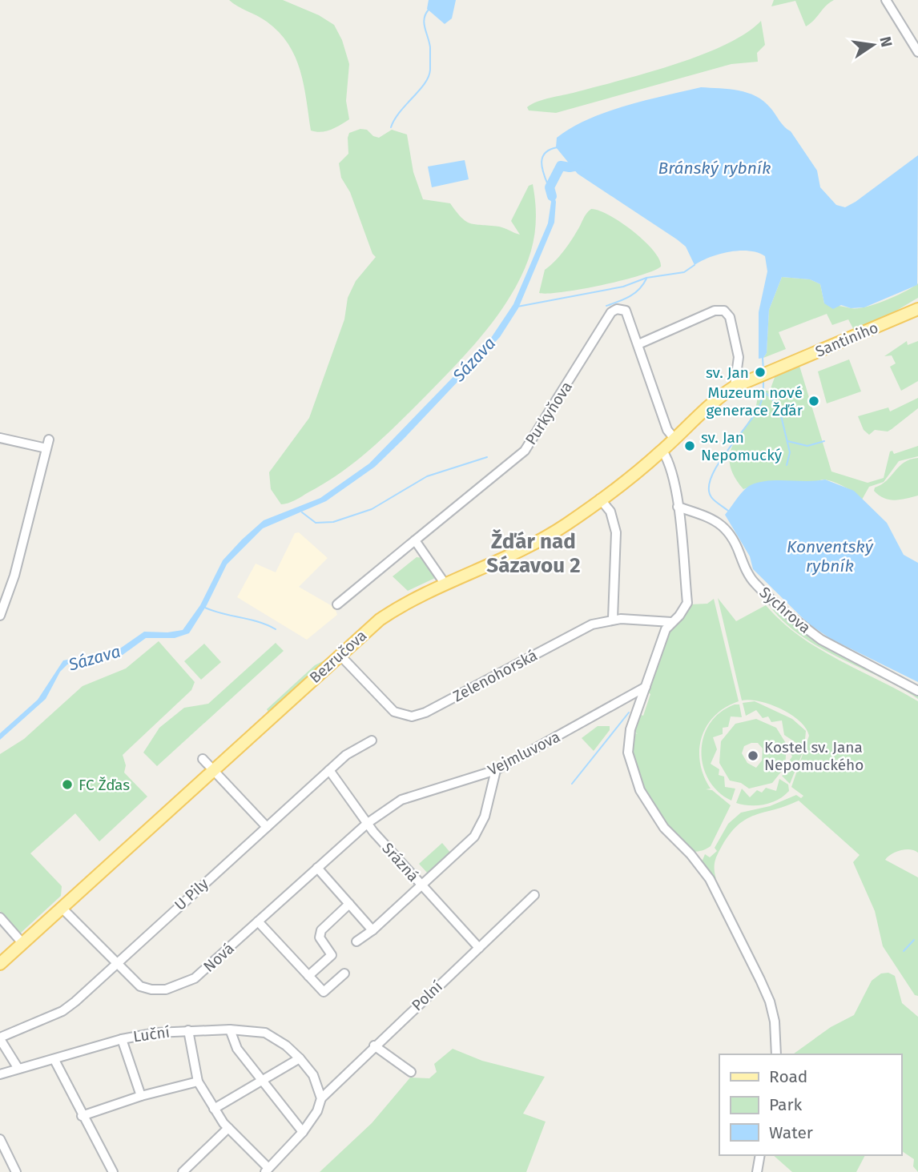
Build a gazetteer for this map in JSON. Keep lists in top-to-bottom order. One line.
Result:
{"streets":{"main road":["Santiniho","Bezručova"],"street":["Purkyňova","Sychrova","Zelenohorská","Vejmluvova","Srázná","U Pily","Nová","Polní","Luční"]},"crossings":[["Santiniho","Bezručova"],["Bezručova","Zelenohorská"],["Bezručova","Nová"],["Vejmluvova","Srázná"],["Vejmluvova","Nová"],["Srázná","U Pily"],["Srázná","Nová"],["Srázná","Polní"],["U Pily","Nová"],["Polní","Luční"]],"districts":["Žďár nad Sázavou 2"],"water":["Bránský rybník","Sázava","Konventský rybník"],"places":["sv. Jan","Muzeum nové generace Žďár","sv. Jan Nepomucký","Kostel sv. Jana Nepomuckého","FC Žďas"],"legend":["Road","Park","Water"],"north":"right"}
